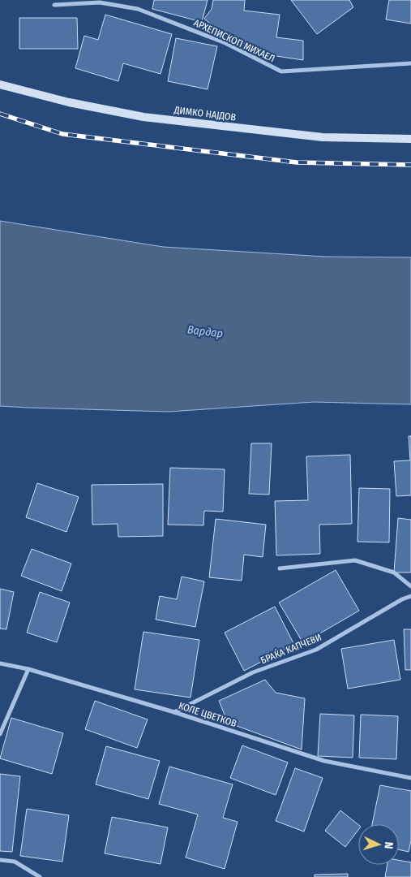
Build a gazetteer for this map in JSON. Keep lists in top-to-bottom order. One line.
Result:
{"streets":{"main road":["ДИМКО НАЈДОВ"],"street":["АРХЕПИСКОП МИХАЕЛ","БРАЌА КАПЧЕВИ","КОЛЕ ЦВЕТКОВ"]},"crossings":[["БРАЌА КАПЧЕВИ","КОЛЕ ЦВЕТКОВ"]],"water":["Вардар"],"north":"right"}
